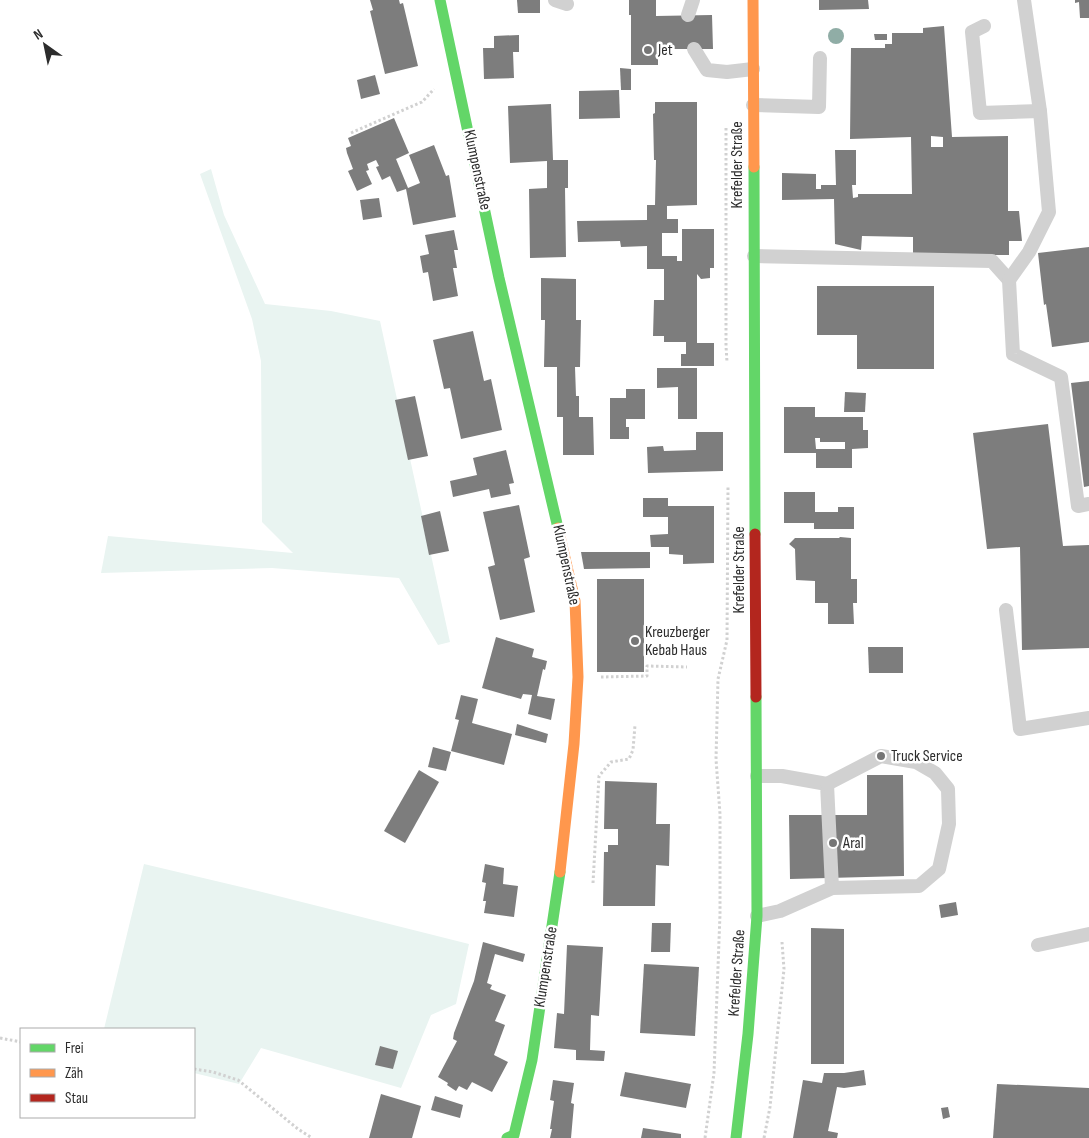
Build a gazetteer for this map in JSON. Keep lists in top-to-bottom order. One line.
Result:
{"streets":{"street":["Krefelder Straße","Klumpenstraße"]},"places":["Jet","Kreuzberger Kebab Haus","Truck Service","Aral"],"legend":["Frei","Zäh","Stau"],"north":"top left"}
